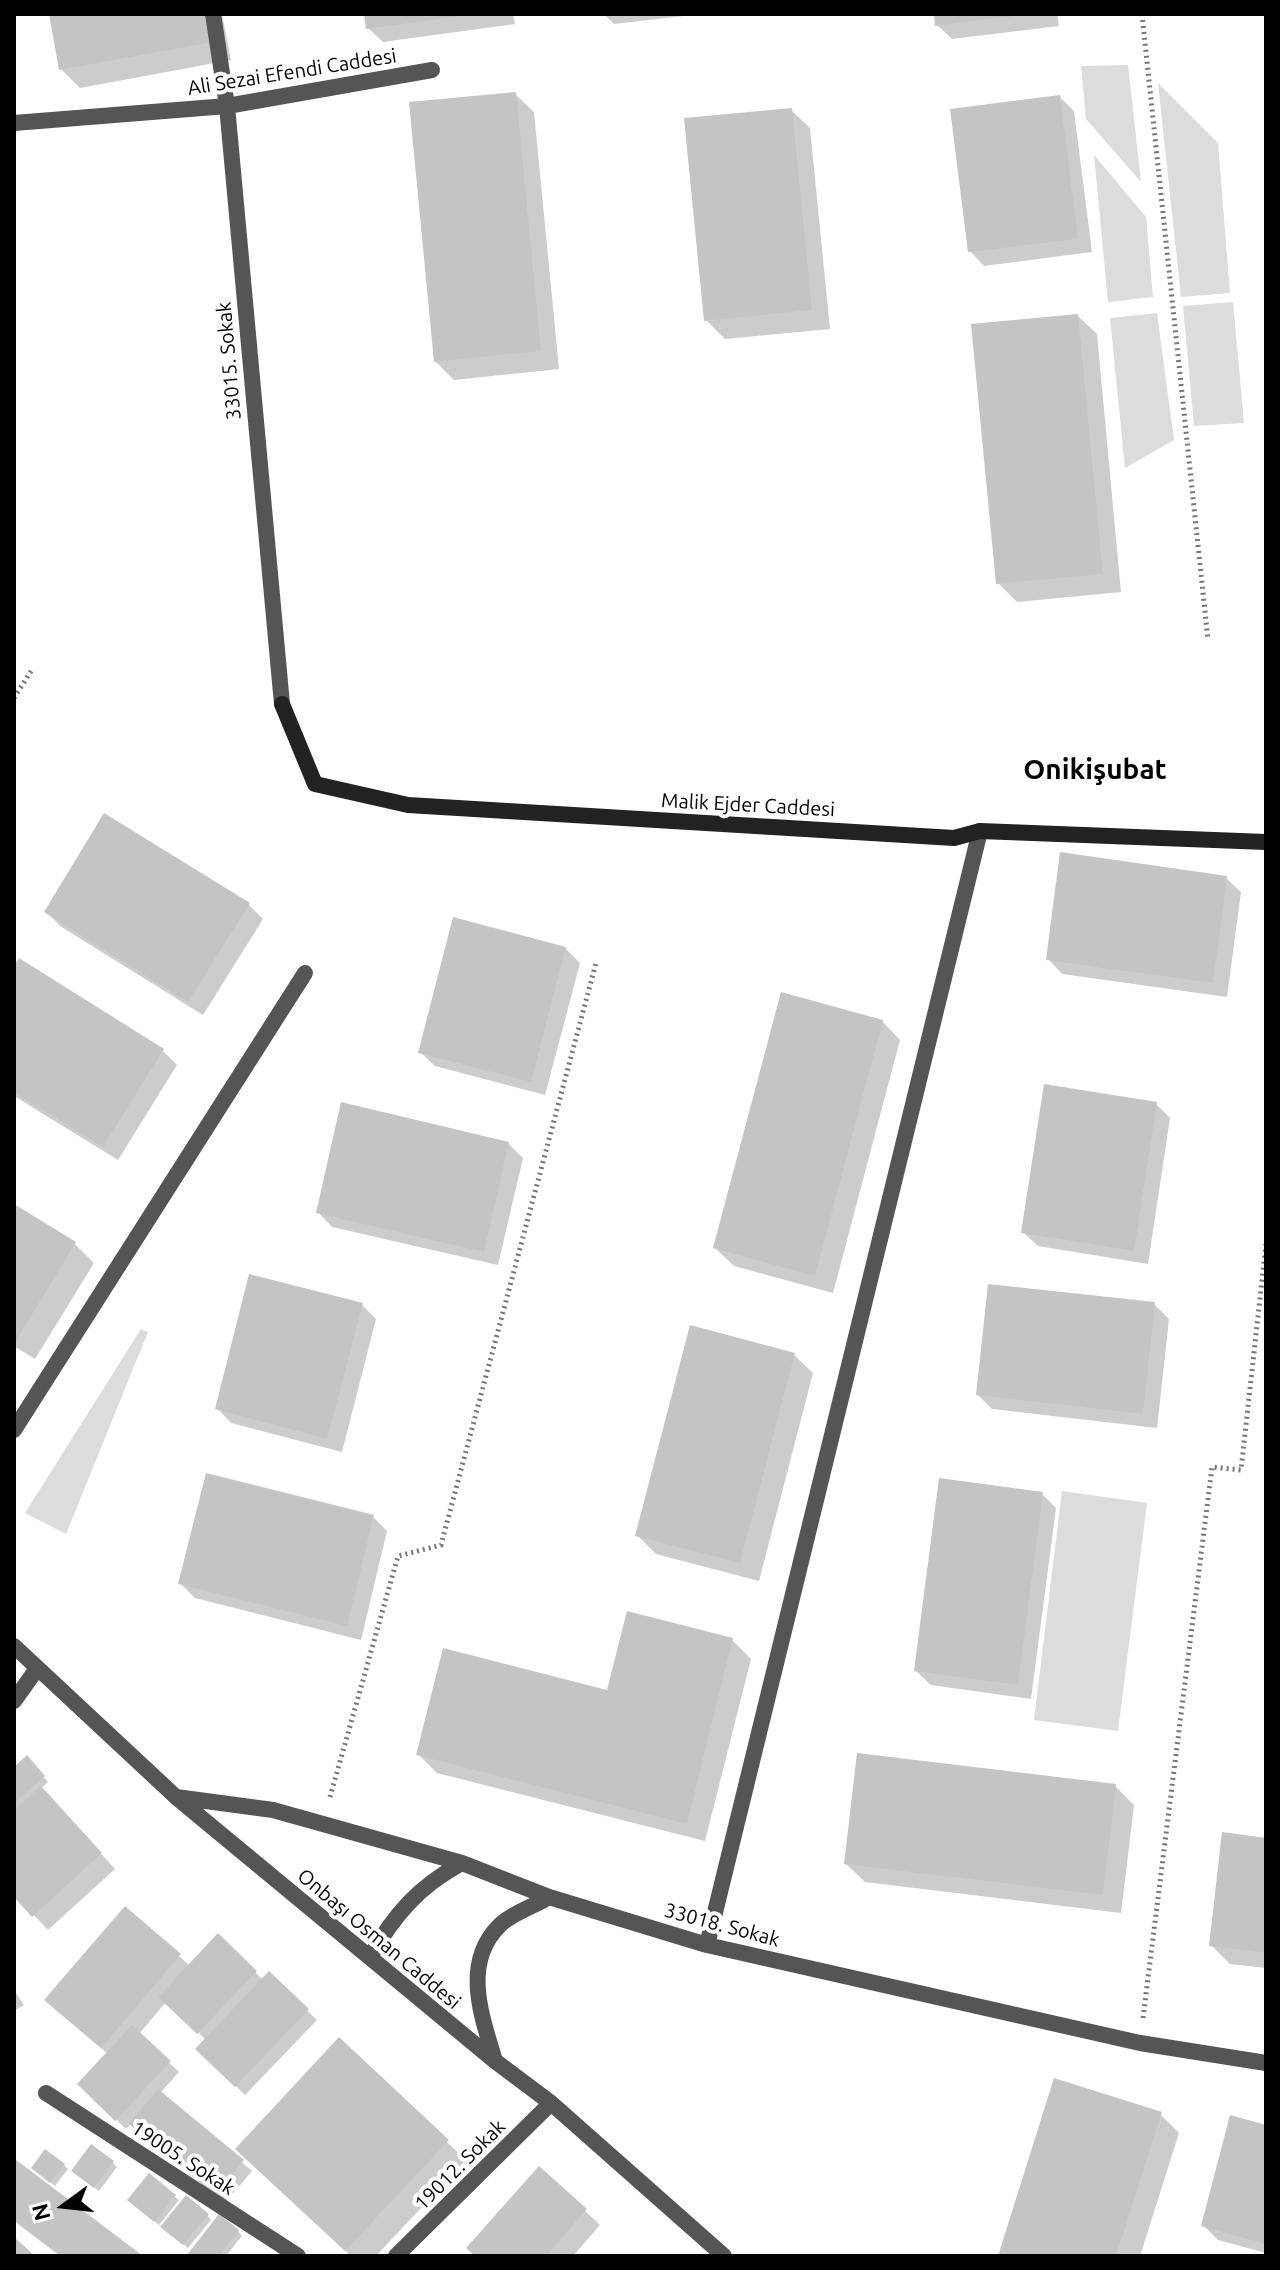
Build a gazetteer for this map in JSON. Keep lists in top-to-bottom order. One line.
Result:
{"streets":{"main road":["Malik Ejder Caddesi"],"street":["Ali Sezai Efendi Caddesi","33015. Sokak","33018. Sokak","Onbaşı Osman Caddesi","19005. Sokak","19012. Sokak"]},"crossings":[["Ali Sezai Efendi Caddesi","33015. Sokak"],["33015. Sokak","Malik Ejder Caddesi"],["33018. Sokak","Onbaşı Osman Caddesi"],["Onbaşı Osman Caddesi","19012. Sokak"]],"districts":["Onikişubat"],"north":"left"}
